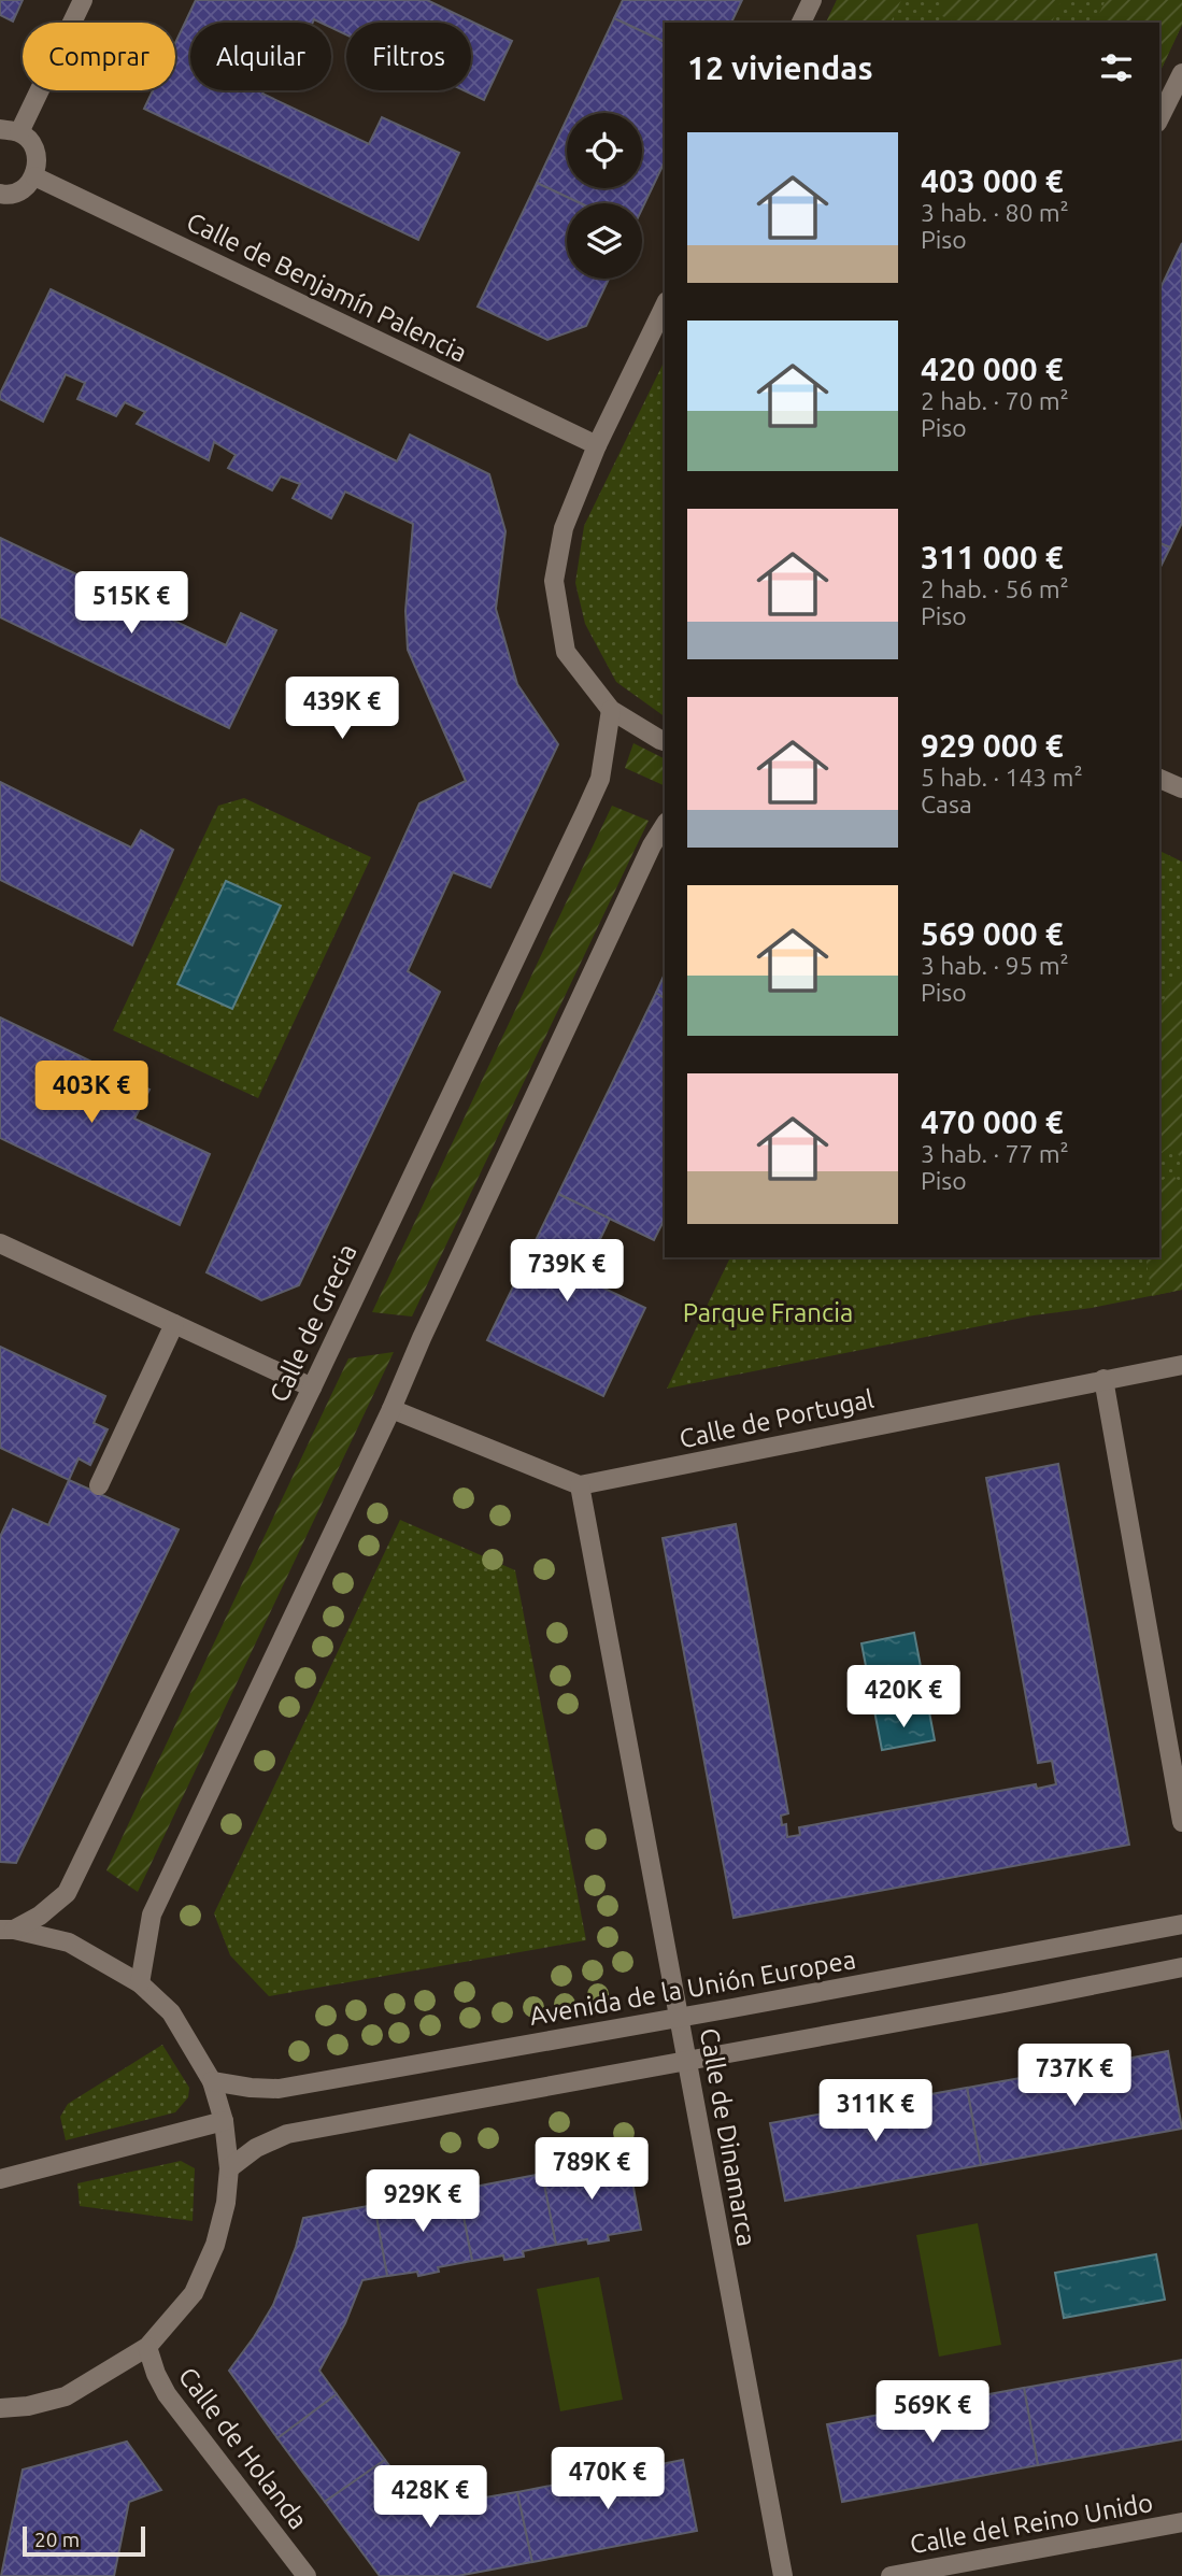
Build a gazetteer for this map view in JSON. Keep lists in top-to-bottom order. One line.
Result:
{"streets":{"street":["Calle de Benjamín Palencia","Calle de Grecia","Calle de Portugal","Avenida de la Unión Europea","Calle de Dinamarca","Calle de Holanda","Calle del Reino Unido"]},"crossings":[["Calle de Portugal","Calle de Dinamarca"],["Avenida de la Unión Europea","Calle de Dinamarca"]],"parks":["Parque Francia"],"scale_bar":"20 m","page":{"chip":["Comprar","Alquilar","Filtros"],"heading":"12 viviendas","list":[{"name":"403 000 €","note":"3 hab. · 80 m² · Piso"},{"name":"420 000 €","note":"2 hab. · 70 m² · Piso"},{"name":"311 000 €","note":"2 hab. · 56 m² · Piso"},{"name":"929 000 €","note":"5 hab. · 143 m² · Casa"},{"name":"569 000 €","note":"3 hab. · 95 m² · Piso"},{"name":"470 000 €","note":"3 hab. · 77 m² · Piso"}],"price":["515K €","439K €","403K €","739K €","420K €","737K €","311K €","789K €","929K €","569K €","470K €","428K €"],"scale":"20 m"}}
